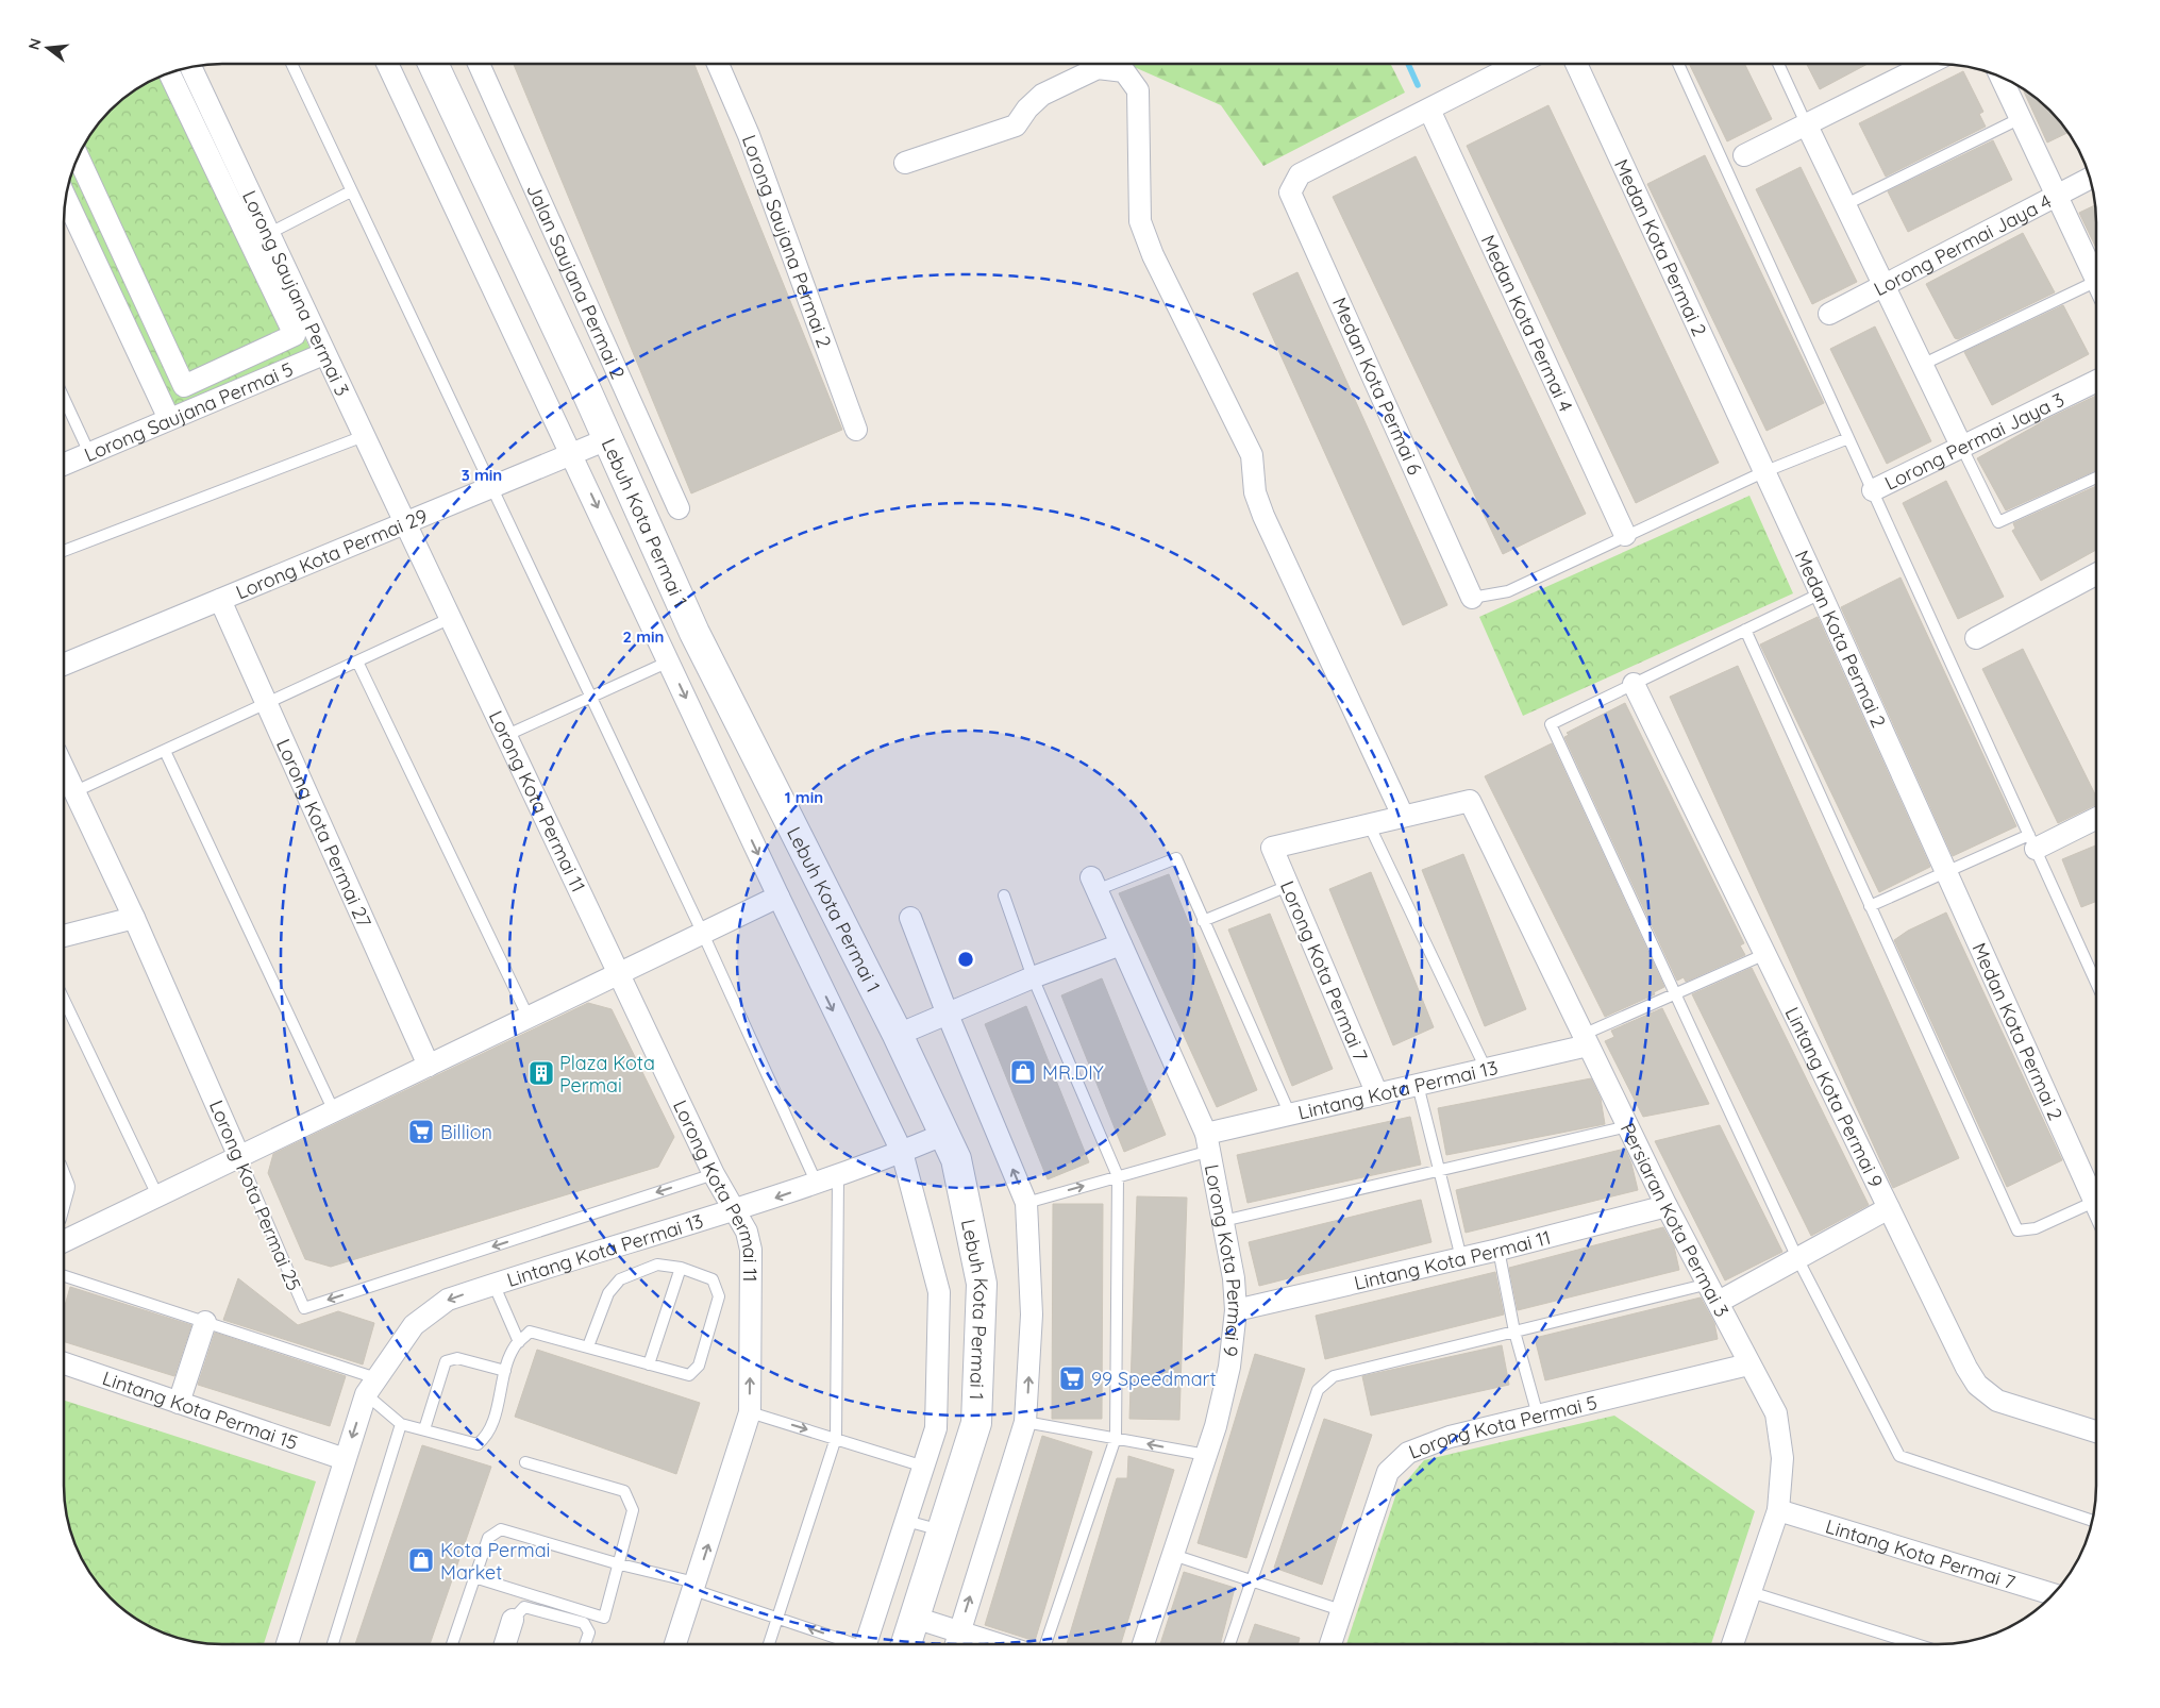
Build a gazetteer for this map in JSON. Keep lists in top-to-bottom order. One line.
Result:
{"streets":{"street":["Lorong Saujana Permai 2","Lorong Permai Jaya 4","Medan Kota Permai 2","Jalan Saujana Permai 2","Lorong Saujana Permai 3","Medan Kota Permai 4","Medan Kota Permai 6","Lorong Saujana Permai 5","Lorong Permai Jaya 3","Lebuh Kota Permai 1","Lorong Kota Permai 29","Lorong Kota Permai 11","Lorong Kota Permai 27","Lorong Kota Permai 7","Lintang Kota Permai 13","Lintang Kota Permai 9","Lorong Kota Permai 25","Persiaran Kota Permai 3","Lintang Kota Permai 11","Lorong Kota Permai 9","Lintang Kota Permai 15","Lorong Kota Permai 5","Lintang Kota Permai 7"]},"crossings":[["Lorong Saujana Permai 3","Lorong Saujana Permai 5"],["Lorong Saujana Permai 3","Lorong Kota Permai 29"],["Lorong Saujana Permai 3","Lorong Kota Permai 11"],["Medan Kota Permai 4","Medan Kota Permai 6"],["Lebuh Kota Permai 1","Lorong Kota Permai 29"],["Lebuh Kota Permai 1","Lintang Kota Permai 13"],["Lorong Kota Permai 29","Lorong Kota Permai 11"],["Lorong Kota Permai 29","Lorong Kota Permai 27"],["Lorong Kota Permai 11","Lintang Kota Permai 13"],["Lorong Kota Permai 11","Lorong Kota Permai 25"],["Lorong Kota Permai 7","Lintang Kota Permai 13"],["Lintang Kota Permai 13","Persiaran Kota Permai 3"],["Lintang Kota Permai 13","Lorong Kota Permai 9"],["Lintang Kota Permai 13","Lintang Kota Permai 15"],["Persiaran Kota Permai 3","Lintang Kota Permai 11"],["Persiaran Kota Permai 3","Lorong Kota Permai 5"],["Persiaran Kota Permai 3","Lintang Kota Permai 7"],["Lintang Kota Permai 11","Lorong Kota Permai 9"]],"places":{"shop":["MR.DIY","Kota Permai Market"],"building":["Plaza Kota Permai"],"supermarket":["Billion","99 Speedmart"]},"north":"left","rings":["3 min","2 min","1 min"]}
